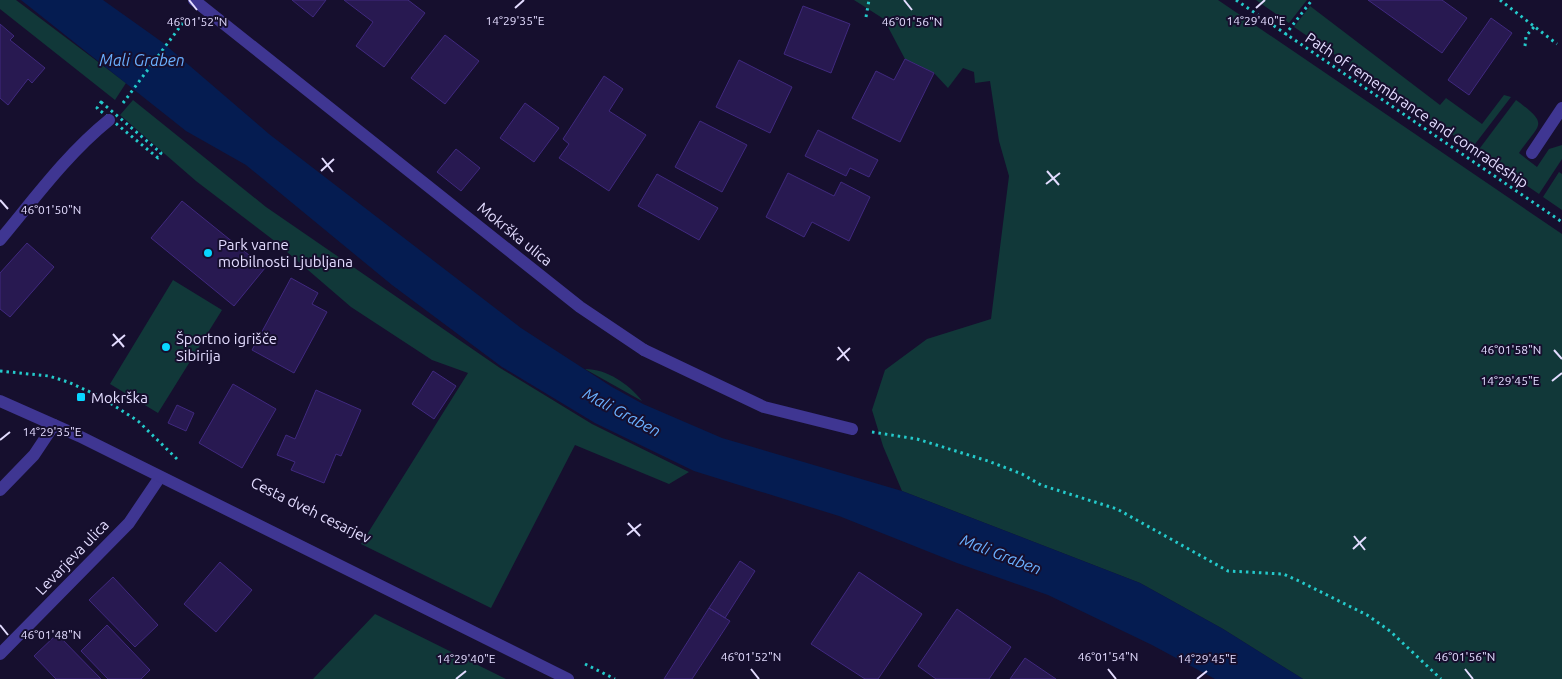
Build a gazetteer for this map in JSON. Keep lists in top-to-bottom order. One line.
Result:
{"streets":{"street":["Mokrška ulica","Levarjeva ulica"],"path":["Path of remembrance and comradeship"]},"water":["Mali Graben"],"places":{"other":["Park varne mobilnosti Ljubljana","Športno igrišče Sibirija"],"transit":["Mokrška"]},"coordinates":["14°29'35\"E","14°29'40\"E","46°01'56\"N","46°01'52\"N","46°01'50\"N","46°01'58\"N","14°29'45\"E","46°01'48\"N","46°01'54\"N"]}
